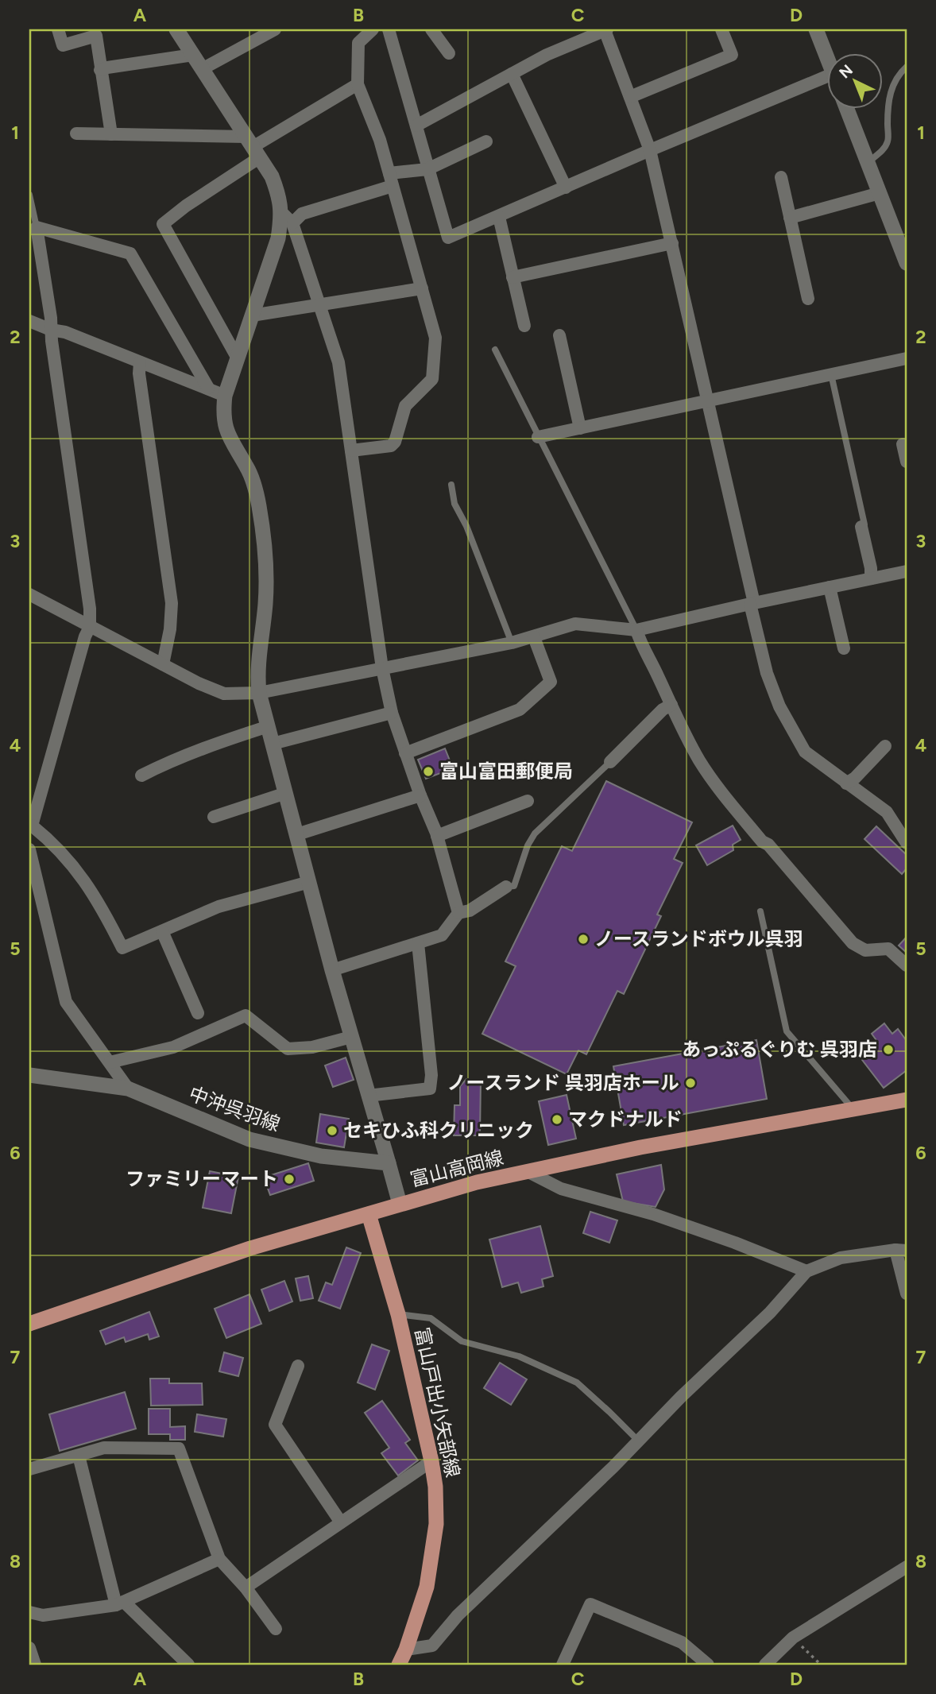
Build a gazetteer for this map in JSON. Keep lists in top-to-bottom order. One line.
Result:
{"streets":{"main road":["富山高岡線","富山戸出小矢部線"],"street":["中沖呉羽線"]},"crossings":[["富山高岡線","富山戸出小矢部線"]],"places":["富山富田郵便局","ノースランドボウル呉羽","あっぷるぐりむ 呉羽店","ノースランド 呉羽店ホール","マクドナルド","セキひふ科クリニック","ファミリーマート"],"north":"top left","grid":{"columns":["A","B","C","D"],"rows":["1","2","3","4","5","6","7","8"]}}
